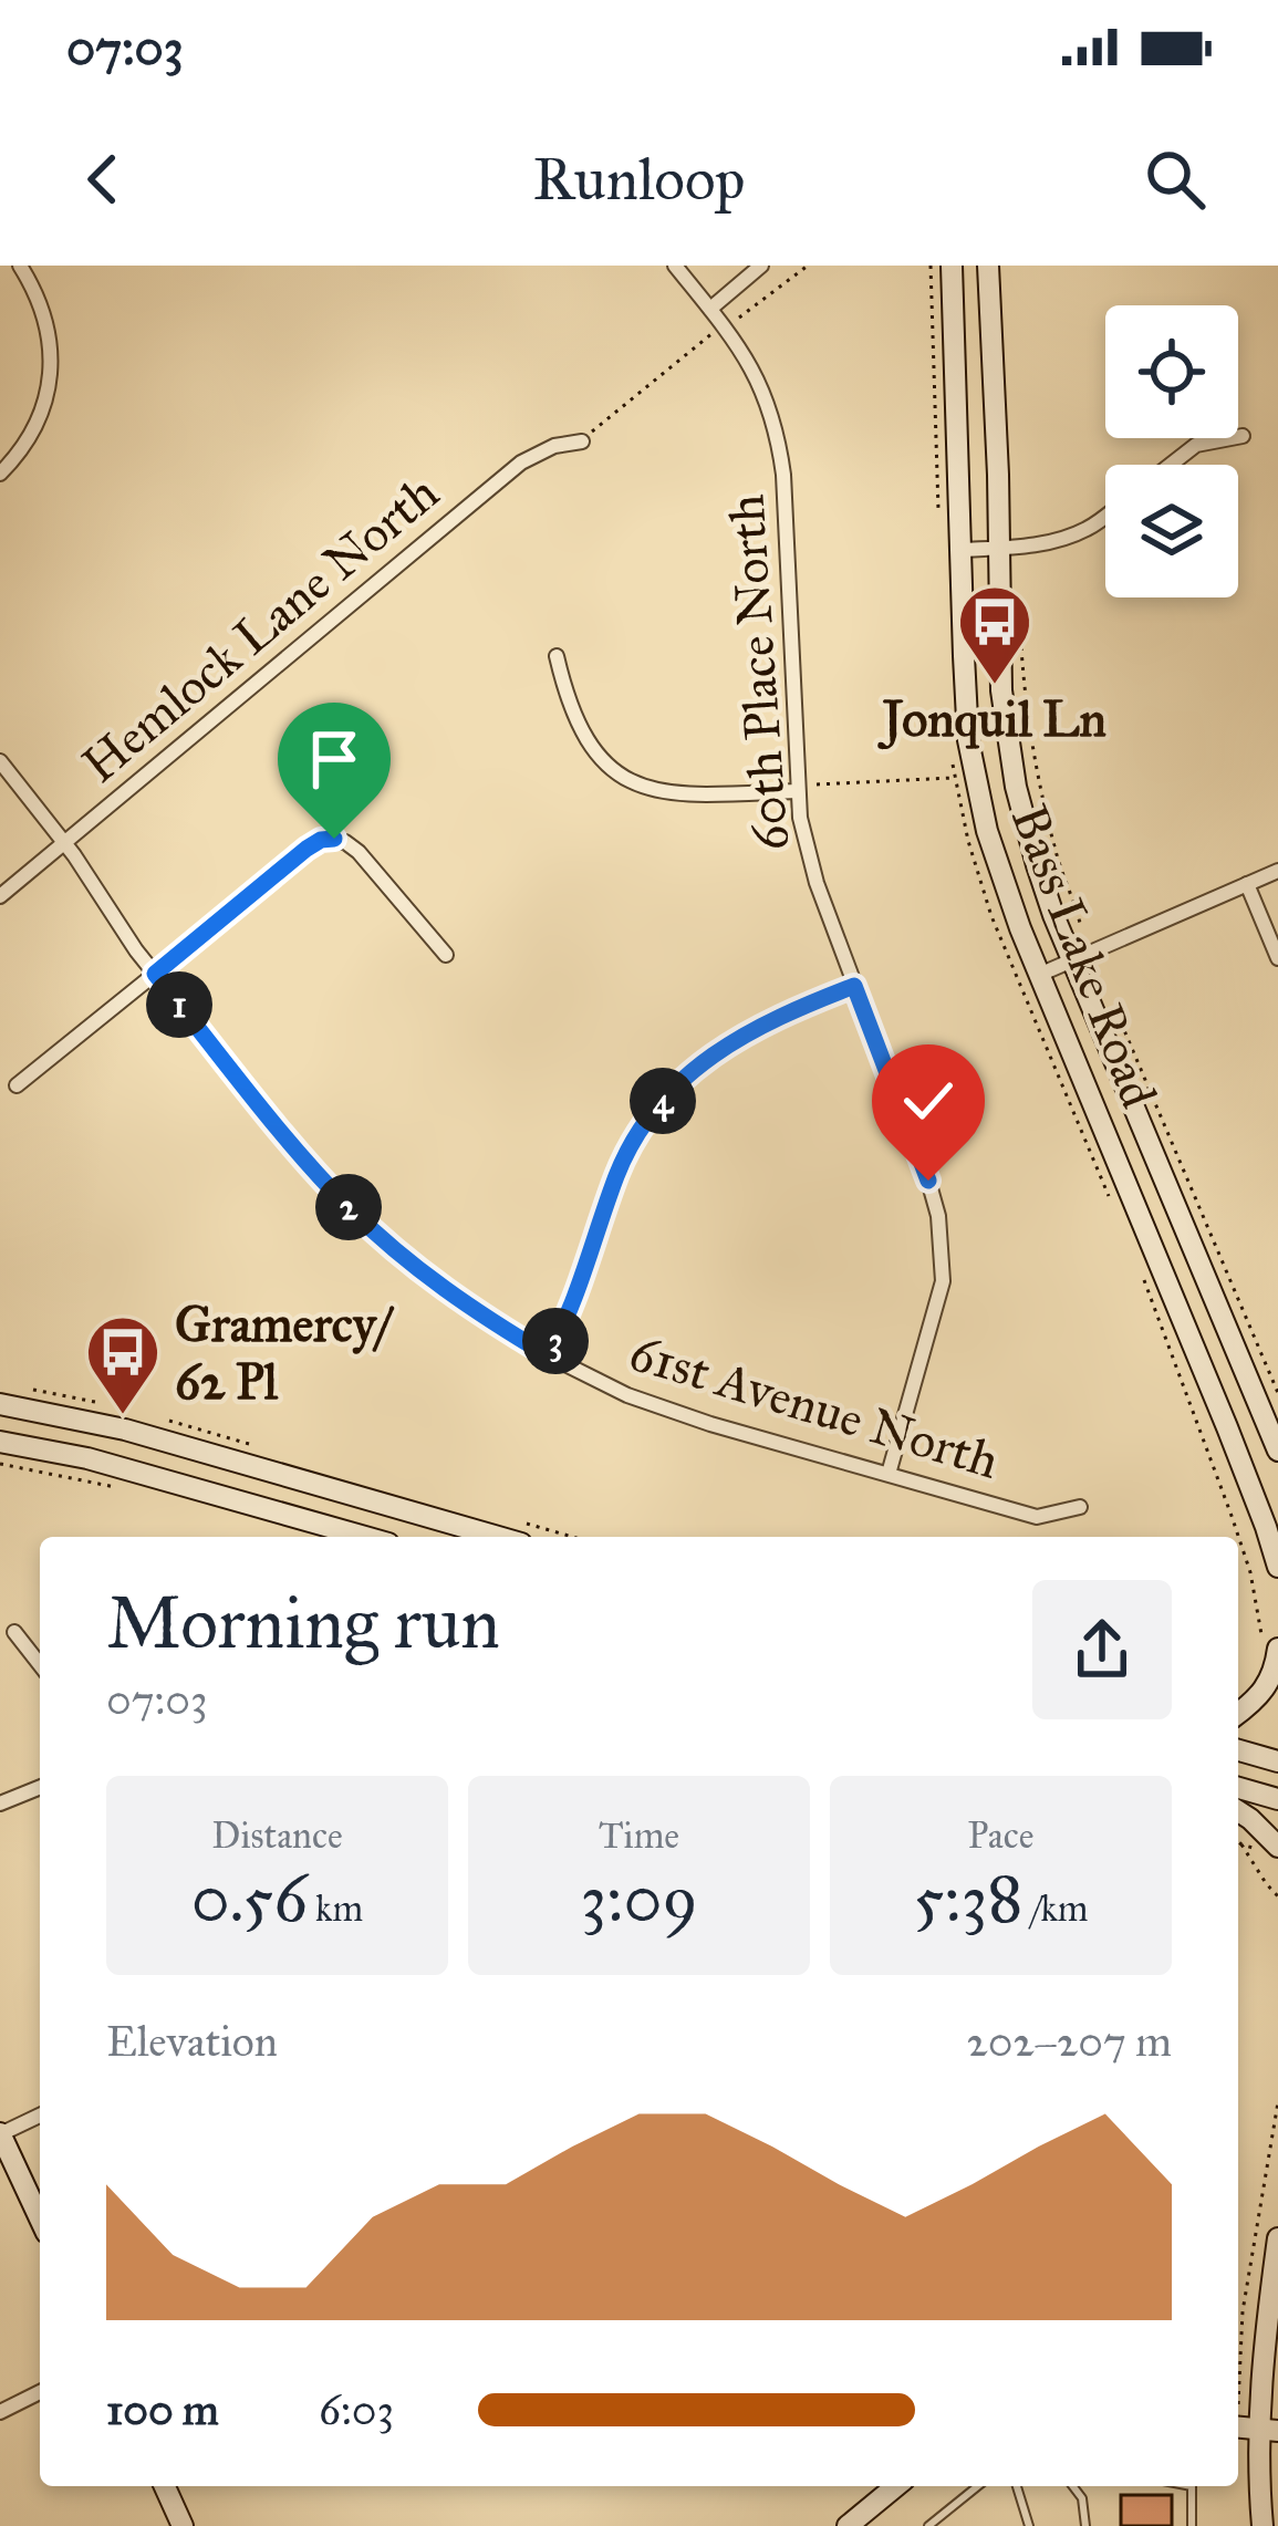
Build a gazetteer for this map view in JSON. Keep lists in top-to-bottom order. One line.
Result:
{"streets":{"main road":["Bass Lake Road"],"street":["Hemlock Lane North","60th Place North","61st Avenue North"]},"crossings":[["Hemlock Lane North","61st Avenue North"],["60th Place North","61st Avenue North"]],"places":{"bus stop":["Jonquil Ln","Gramercy/ 62 Pl"]},"page":{"status":"07:03","header":"Runloop","pins":["1","4","2","3"],"heading":["Morning run","07:03"],"stats":[["Distance","0.56 km"],["Time","3:09"],["Pace","5:38 /km"]],"chart":["Elevation","202–207 m"],"list":[{"name":"100 m","note":"6:03"}]}}
